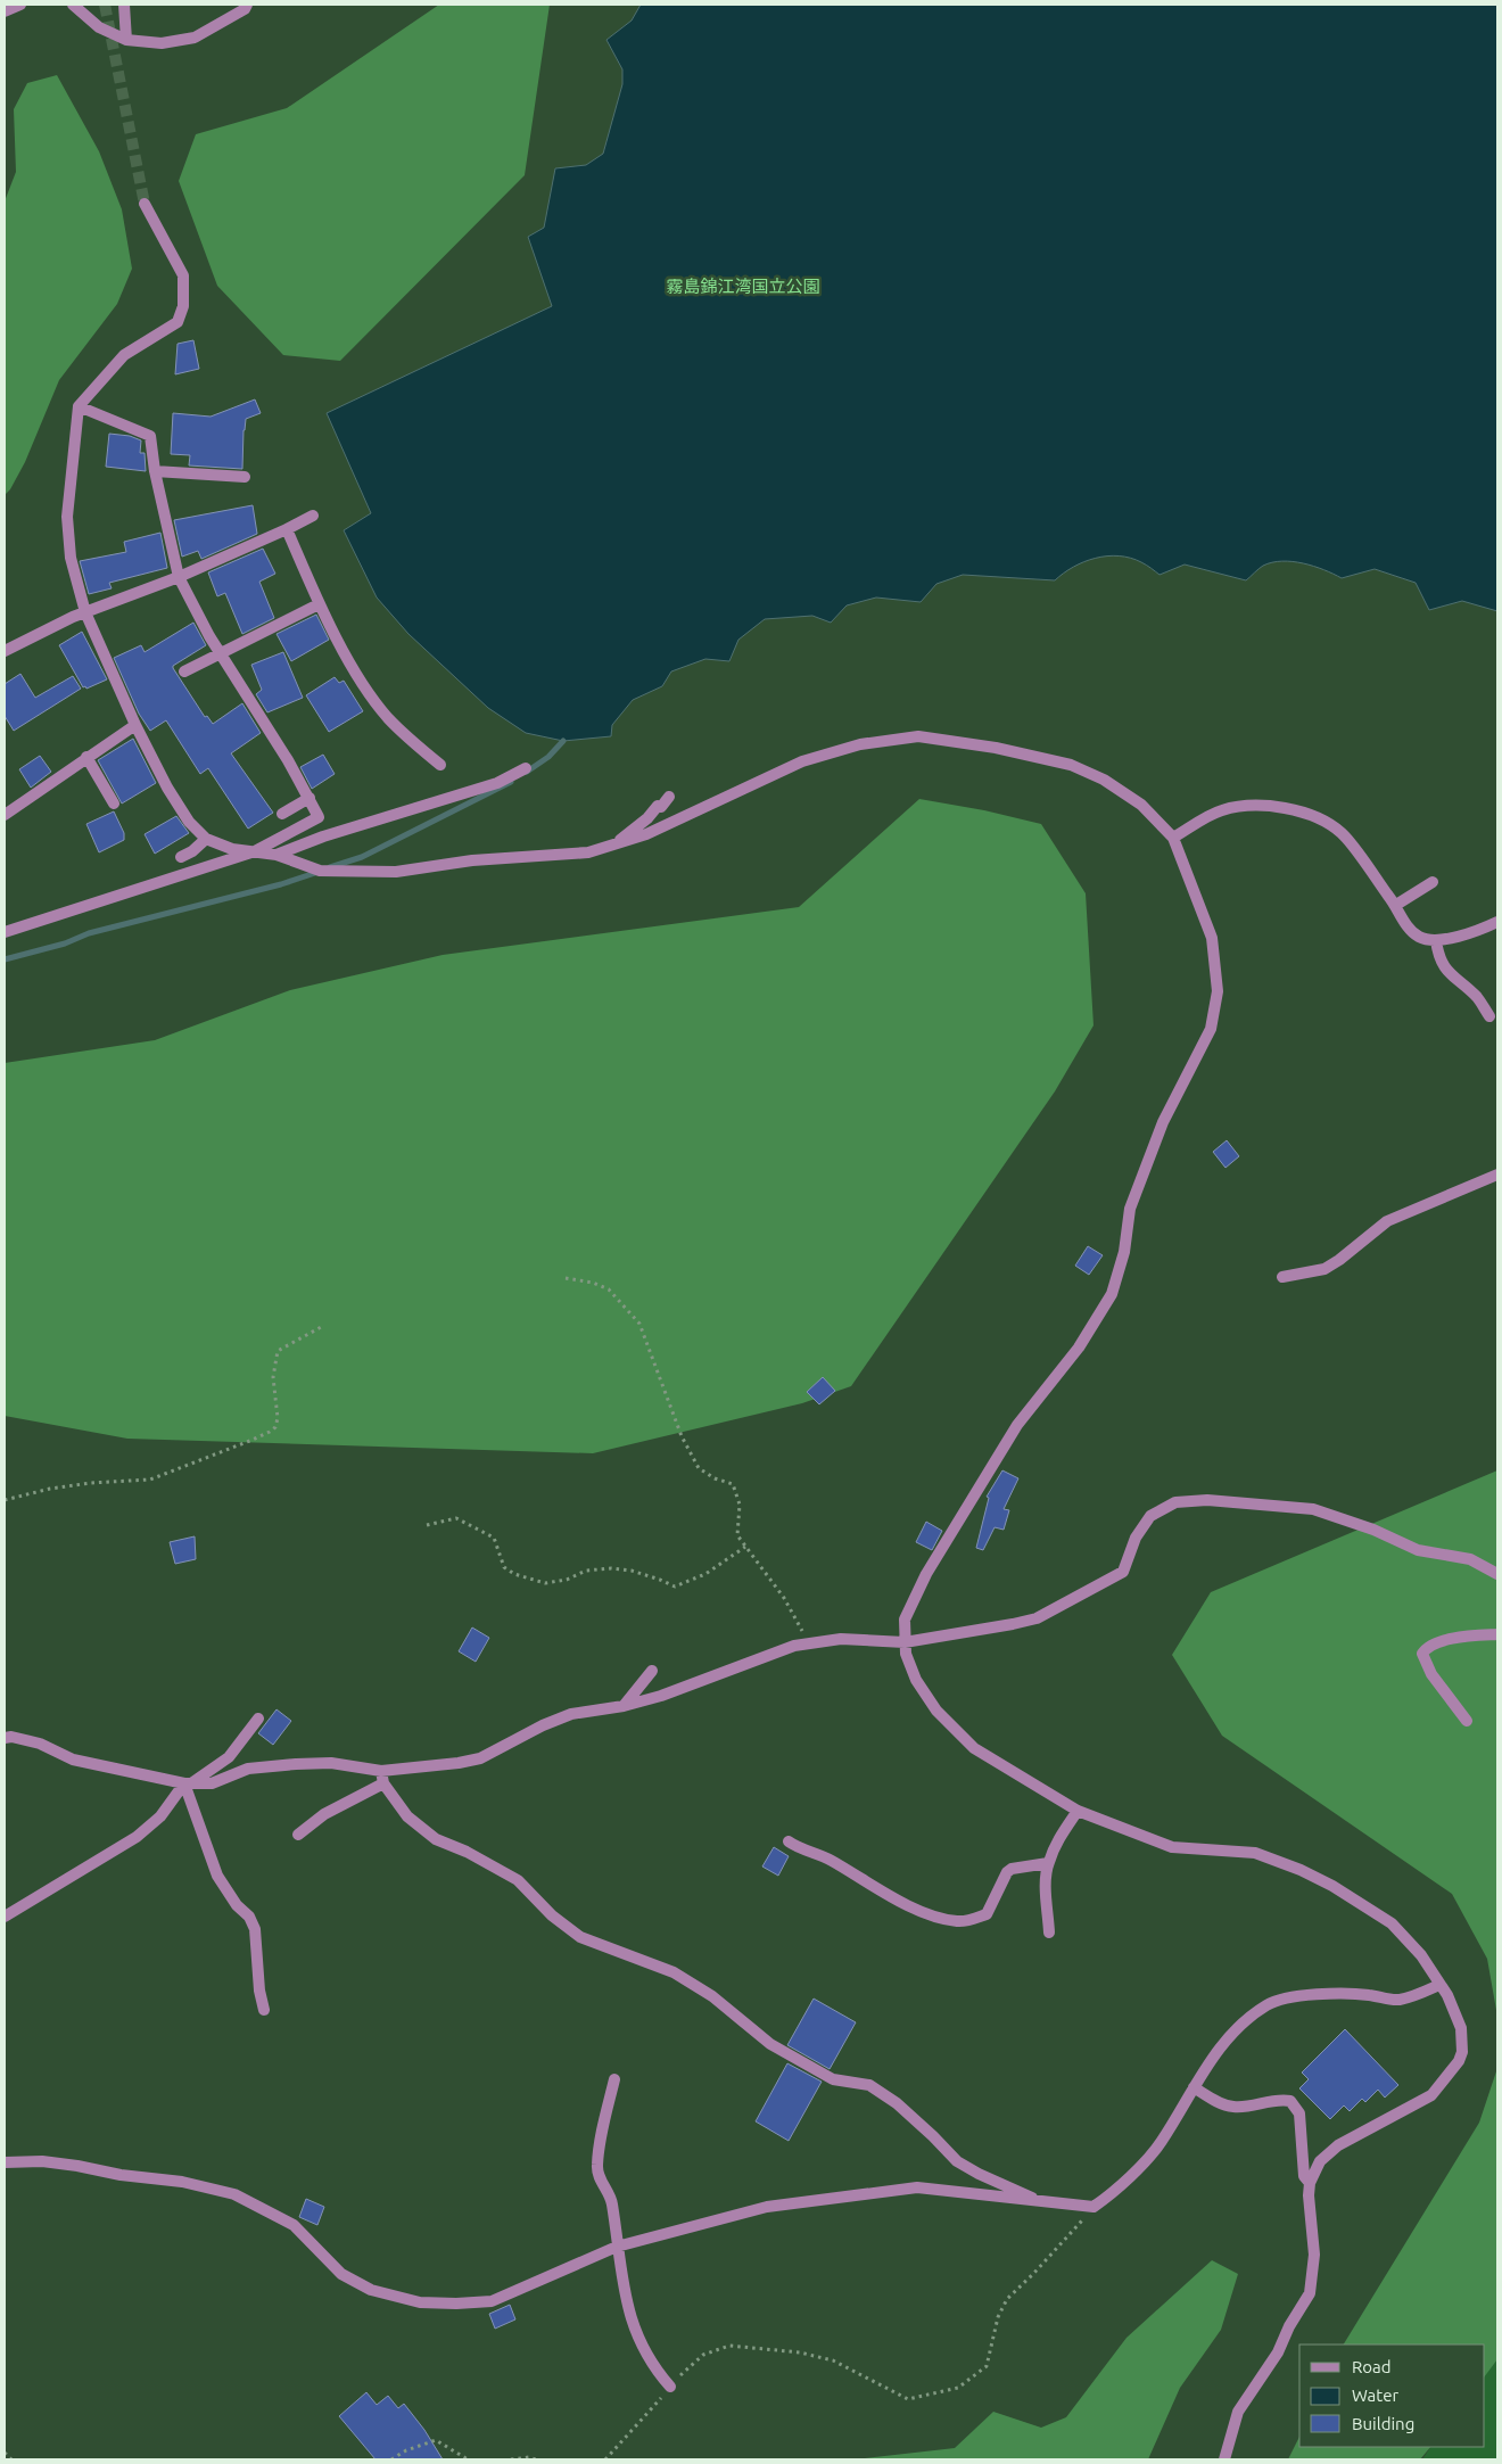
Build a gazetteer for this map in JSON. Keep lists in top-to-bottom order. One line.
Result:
{"parks":["霧島錦江湾国立公園"],"legend":["Road","Water","Building"]}
